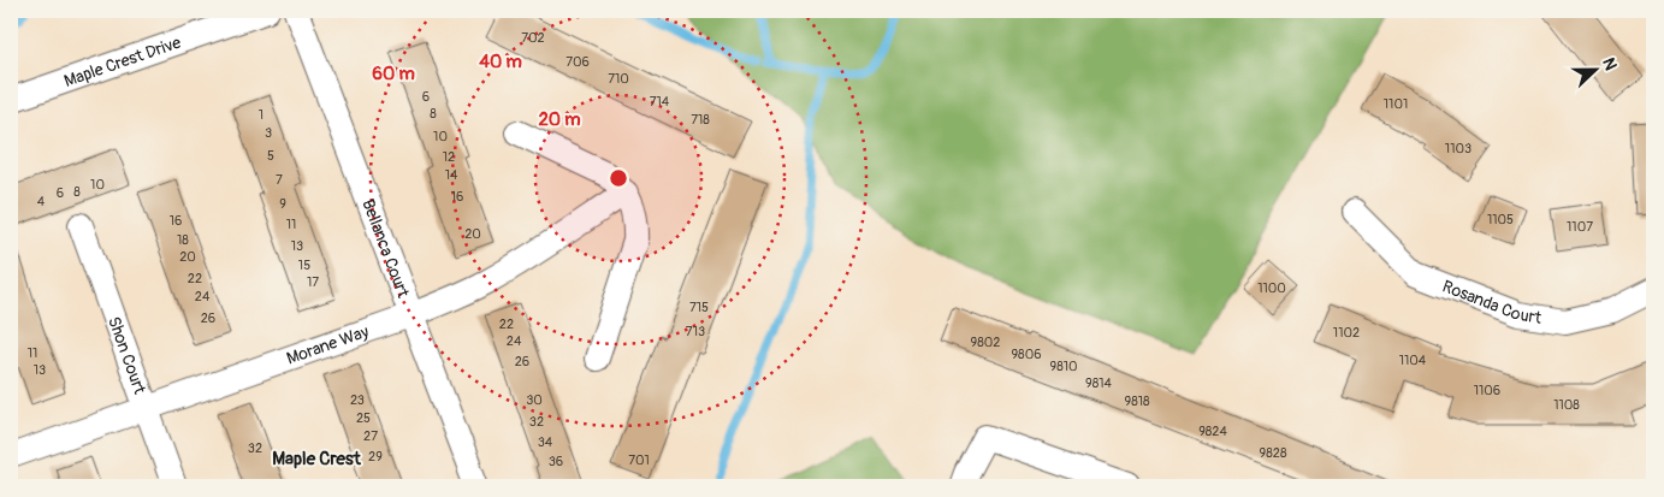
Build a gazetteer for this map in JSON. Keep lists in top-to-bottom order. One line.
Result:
{"streets":{"street":["Maple Crest Drive","Bellanca Court","Rosanda Court","Morane Way","Shon Court"]},"crossings":[["Bellanca Court","Morane Way"],["Morane Way","Shon Court"]],"districts":["Maple Crest"],"house_numbers":["702","706","710","6","714","1101","8","1","718","3","10","1103","5","12","14","7","10","8","6","16","4","9","1105","16","11","1107","20","18","13","20","15","22","17","1100","24","715","26","22","713","1102","24","9802","11","9806","1104","26","9810","13","9814","1106","23","30","9818","1108","25","32","9824","27","34","32","9828","29","701","36"],"north":"right","rings":["40 m","60 m","20 m"]}
